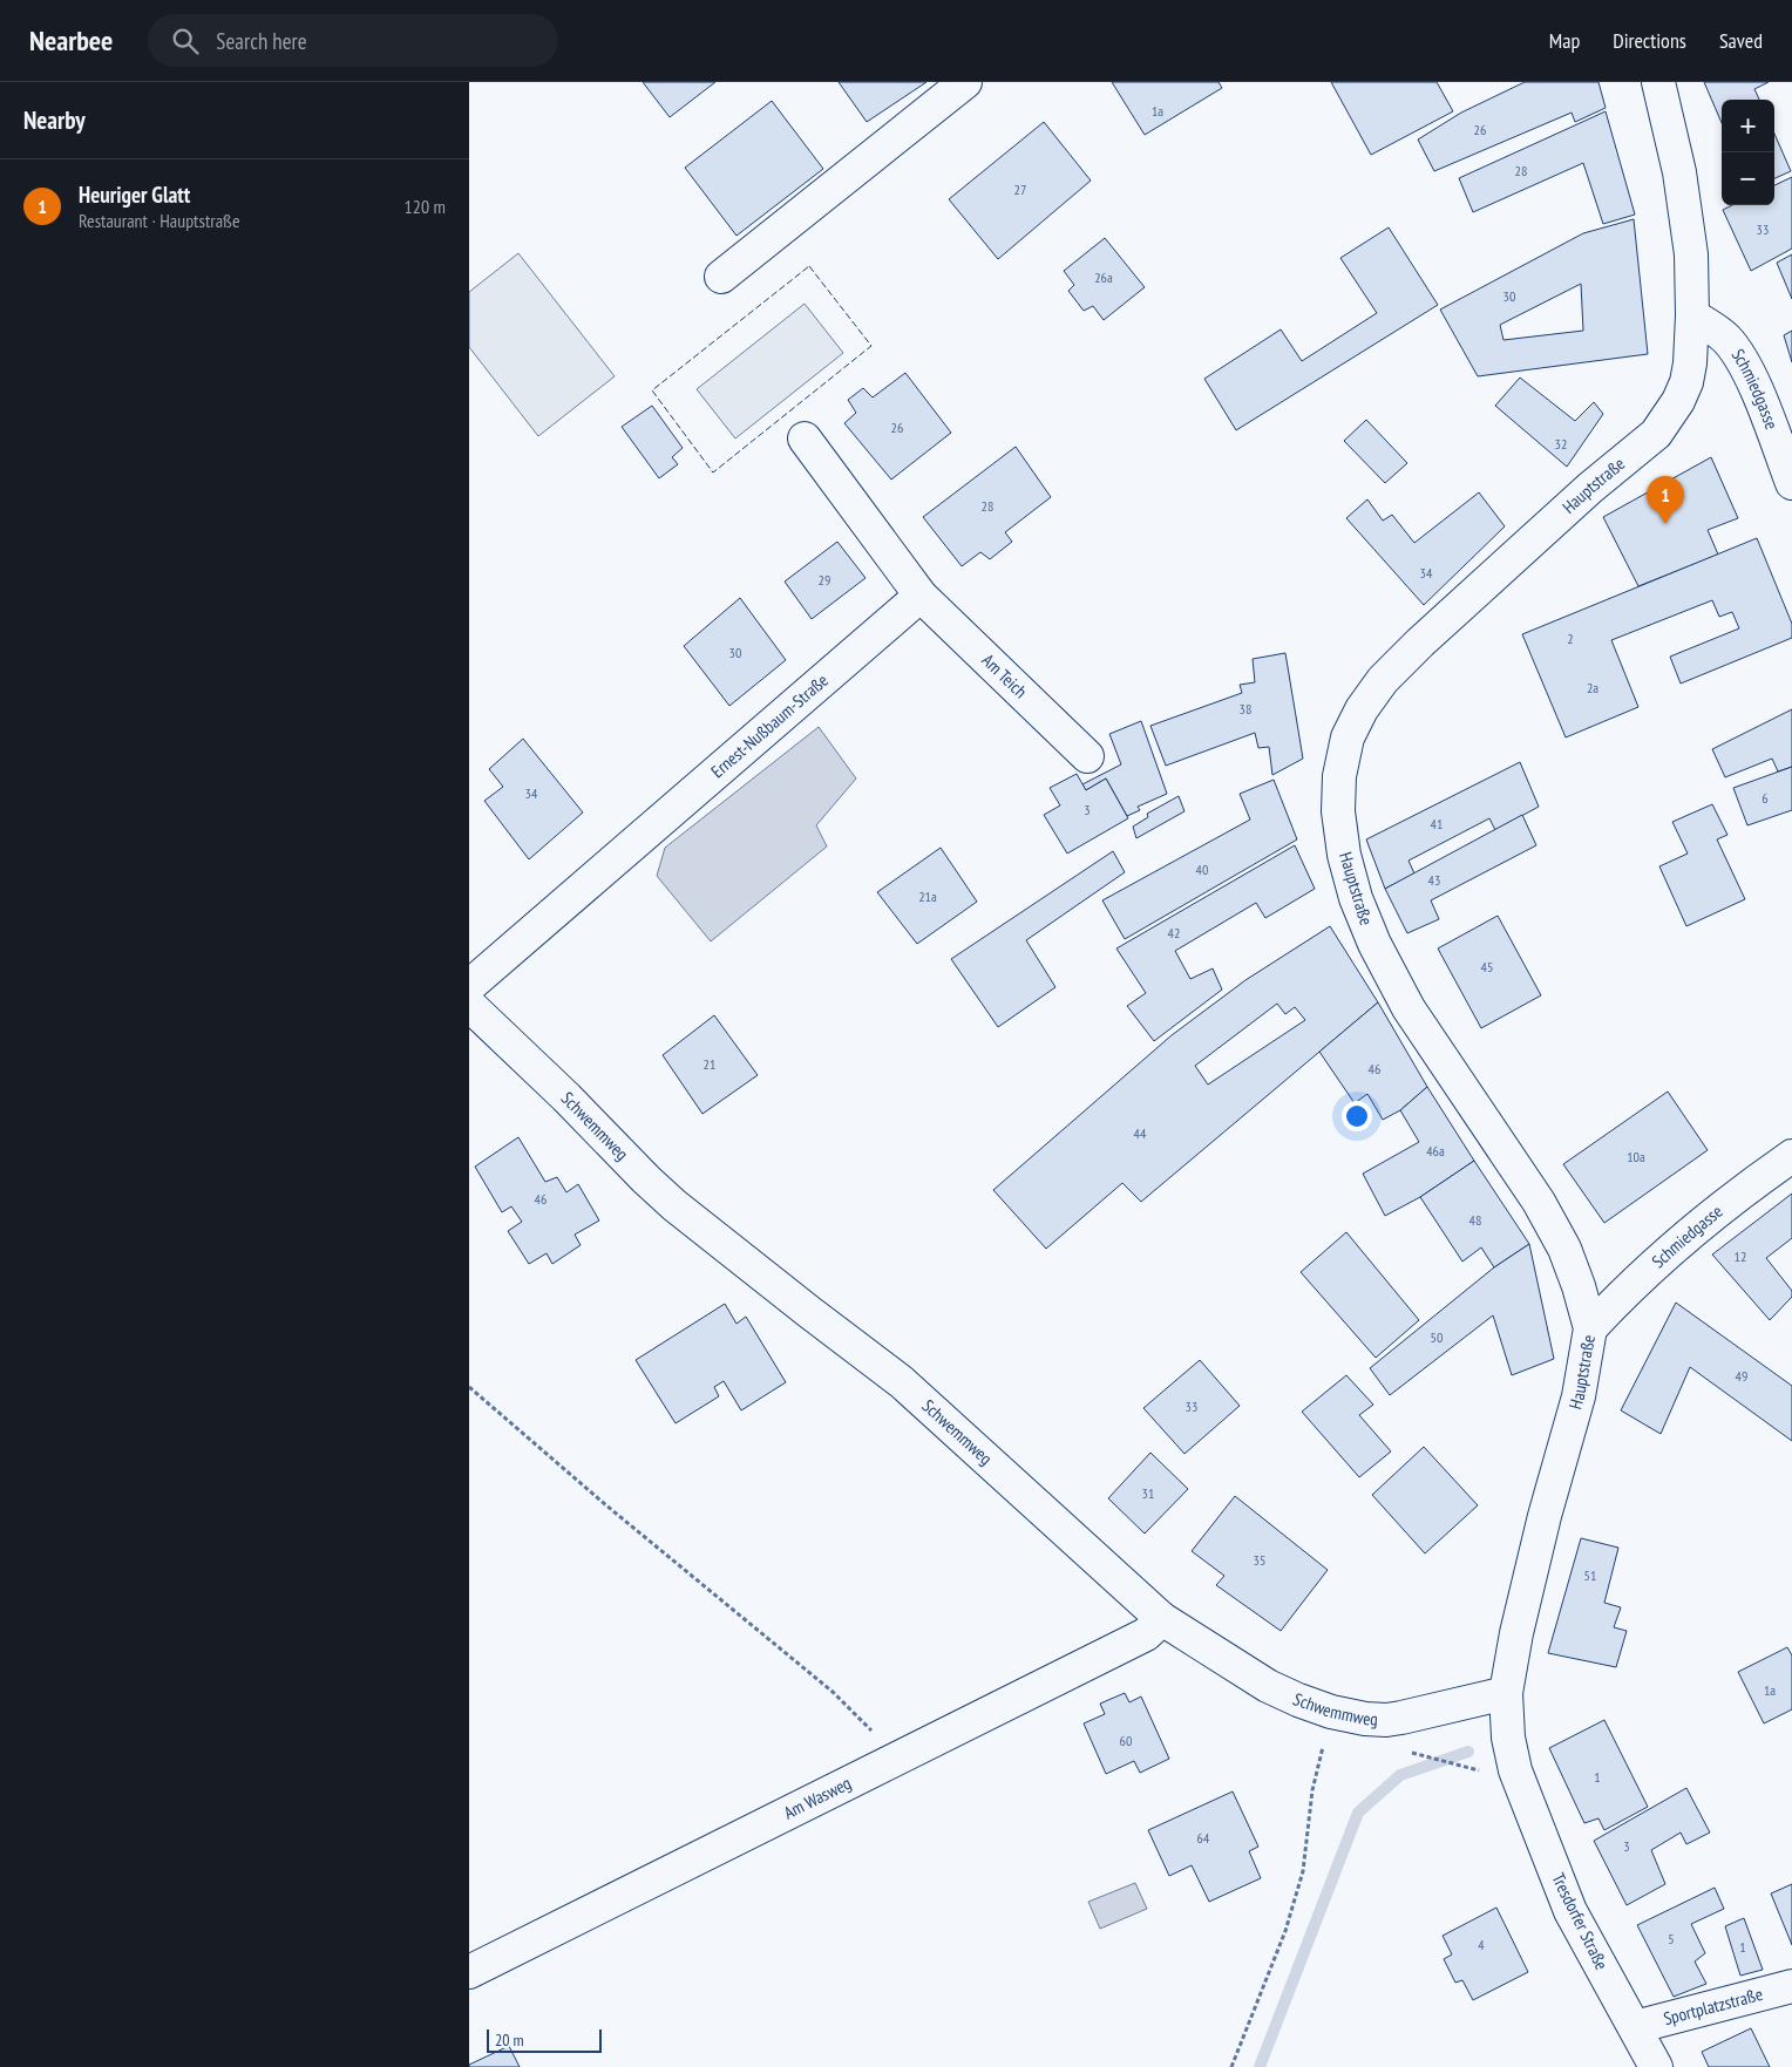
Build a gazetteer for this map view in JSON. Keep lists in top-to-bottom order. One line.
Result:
{"streets":{"street":["Schmiedgasse","Hauptstraße","Am Teich","Ernest-Nußbaum-Straße","Schwemmweg","Am Wasweg","Tresdorfer Straße","Sportplatzstraße"]},"crossings":[["Schmiedgasse","Hauptstraße"],["Hauptstraße","Schwemmweg"],["Hauptstraße","Tresdorfer Straße"],["Am Teich","Ernest-Nußbaum-Straße"],["Schwemmweg","Am Wasweg"],["Tresdorfer Straße","Sportplatzstraße"]],"house_numbers":["1a","26","28","27","33","26a","30","26","32","28","34","29","2","30","2a","38","34","6","3","41","40","43","21a","42","45","21","46","44","46a","10a","46","48","12","50","49","33","31","35","51","1a","60","1","64","3","5","4","1"],"scale_bar":"20 m","page":{"header":"Nearbee","search":"Search here","nav":["Map","Directions","Saved"],"heading":"Nearby","map_buttons":["+","−"],"list":[{"mark":"1","name":"Heuriger Glatt","note":"Restaurant · Hauptstraße","value":"120 m"}],"pins":"1","scale":"20 m"}}
